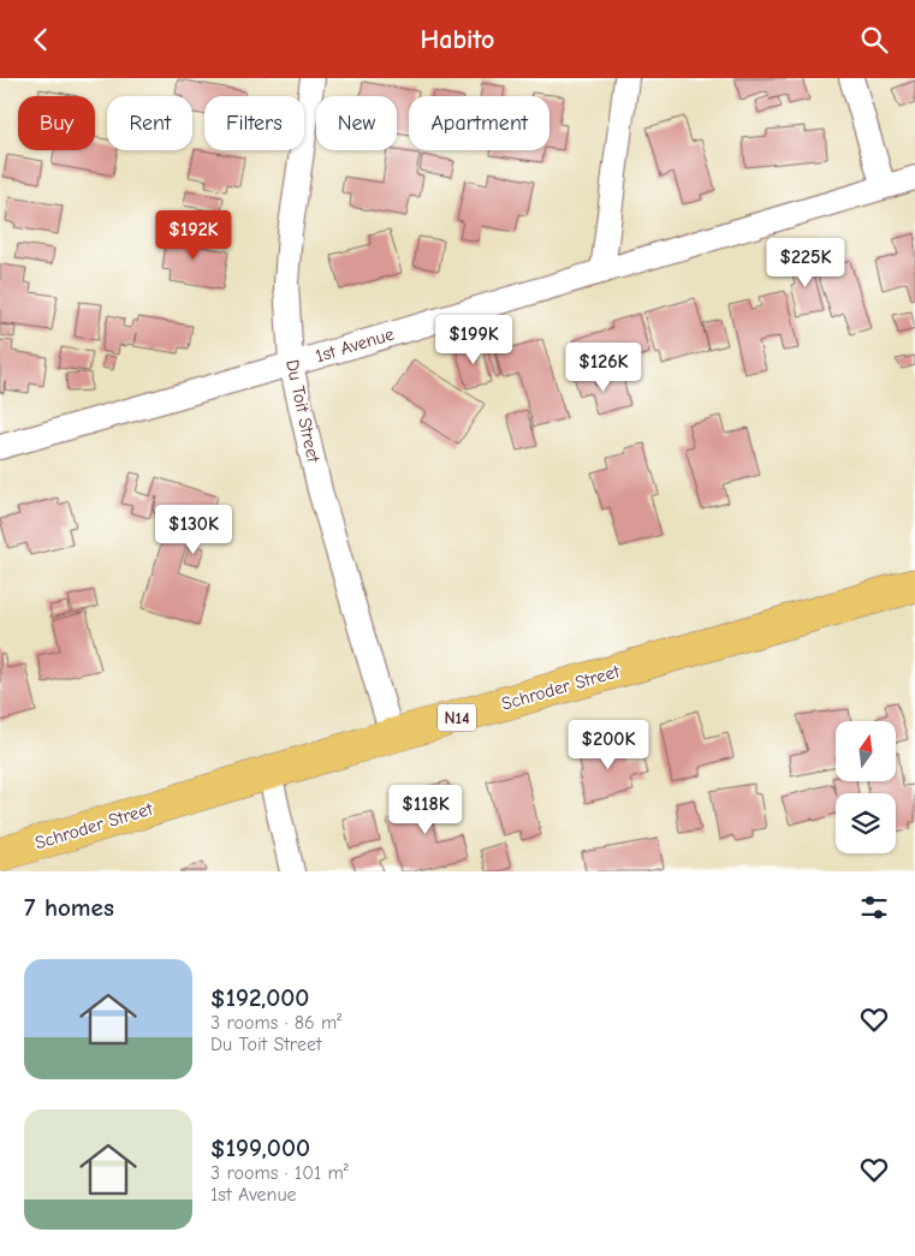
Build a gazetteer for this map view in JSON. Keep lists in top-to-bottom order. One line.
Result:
{"streets":{"highway":["Schroder Street","N14"],"street":["1st Avenue","Du Toit Street"]},"crossings":[["1st Avenue","Du Toit Street"],["Du Toit Street","Schroder Street"]],"north":"top","page":{"header":"Habito","chip":["Buy","Rent","Filters","New","Apartment"],"price":["$192K","$225K","$199K","$126K","$130K","$200K","$118K"],"heading":"7 homes","list":[{"name":"$192,000","note":"3 rooms · 86 m² · Du Toit Street"},{"name":"$199,000","note":"3 rooms · 101 m² · 1st Avenue"}]}}
